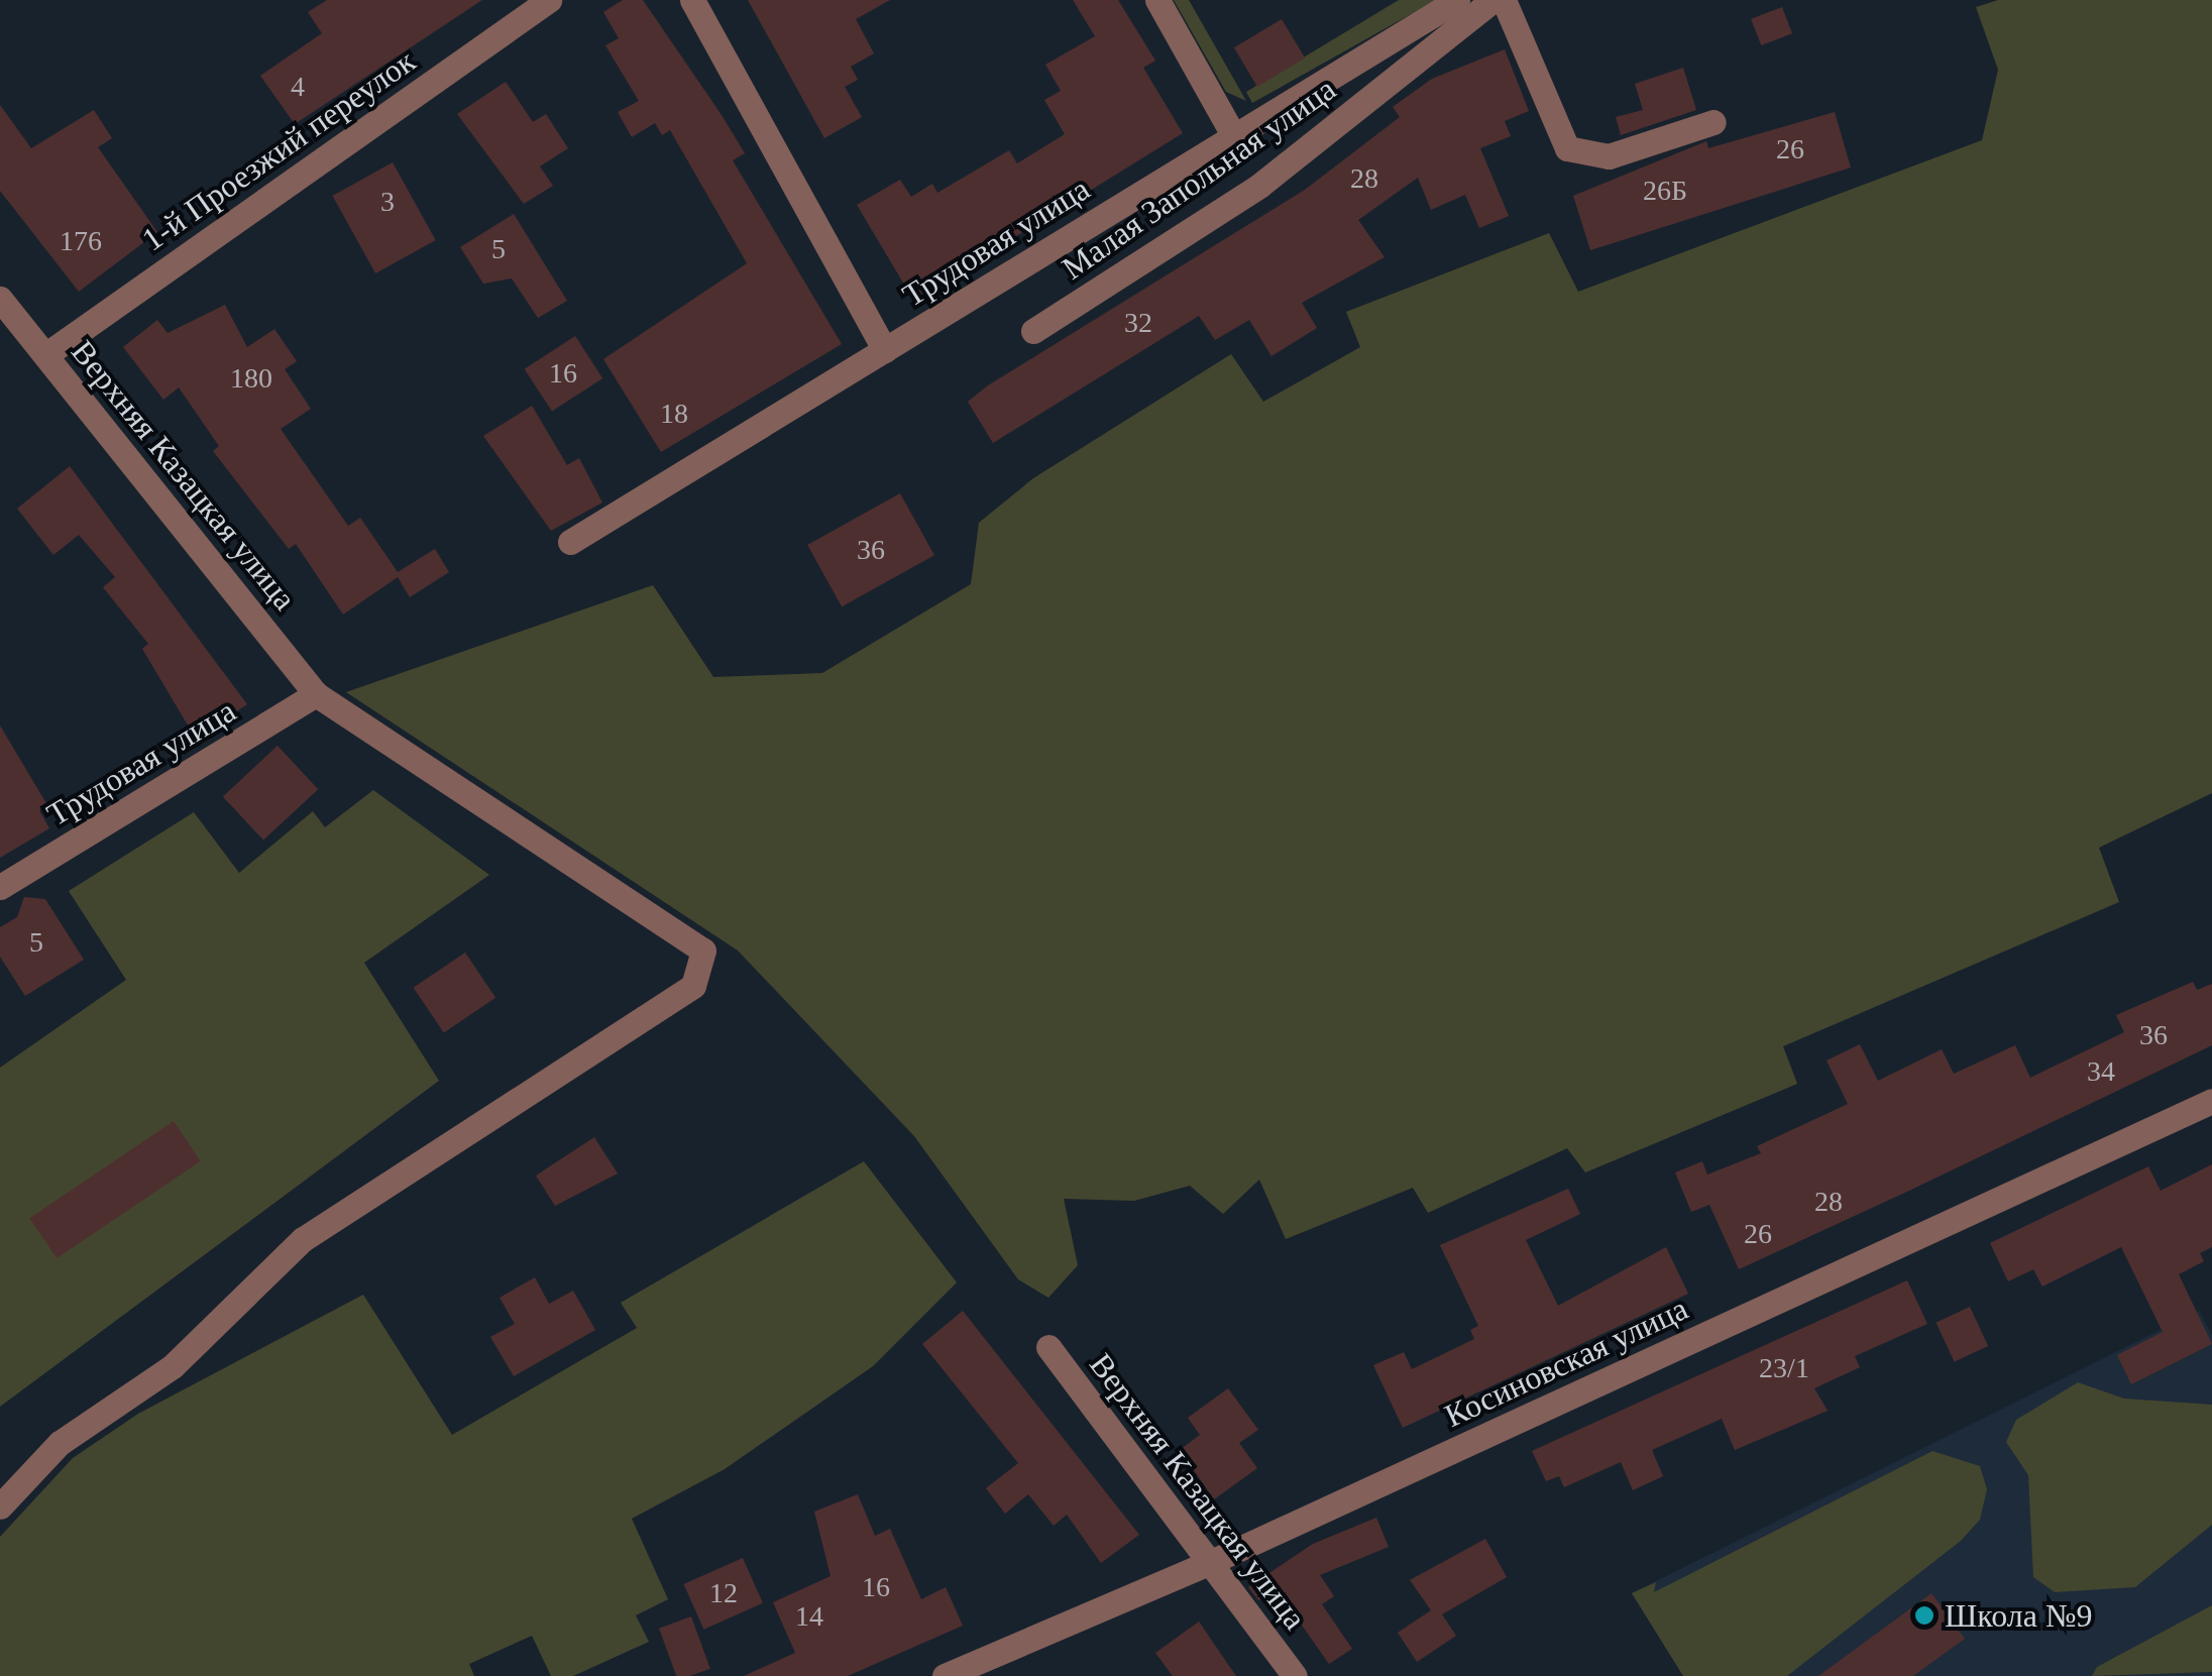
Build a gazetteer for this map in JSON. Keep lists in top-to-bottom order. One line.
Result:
{"streets":{"street":["1-й Проезжий переулок","Малая Запольная улица","Трудовая улица","Верхняя Казацкая улица","Косиновская улица"]},"crossings":[["1-й Проезжий переулок","Верхняя Казацкая улица"],["Трудовая улица","Верхняя Казацкая улица"],["Верхняя Казацкая улица","Косиновская улица"]],"places":["Школа №9"],"house_numbers":["4","26","28","26Б","3","176","5","32","16","180","18","36","5","36","34","28","26","23/1","16","12","14"]}
